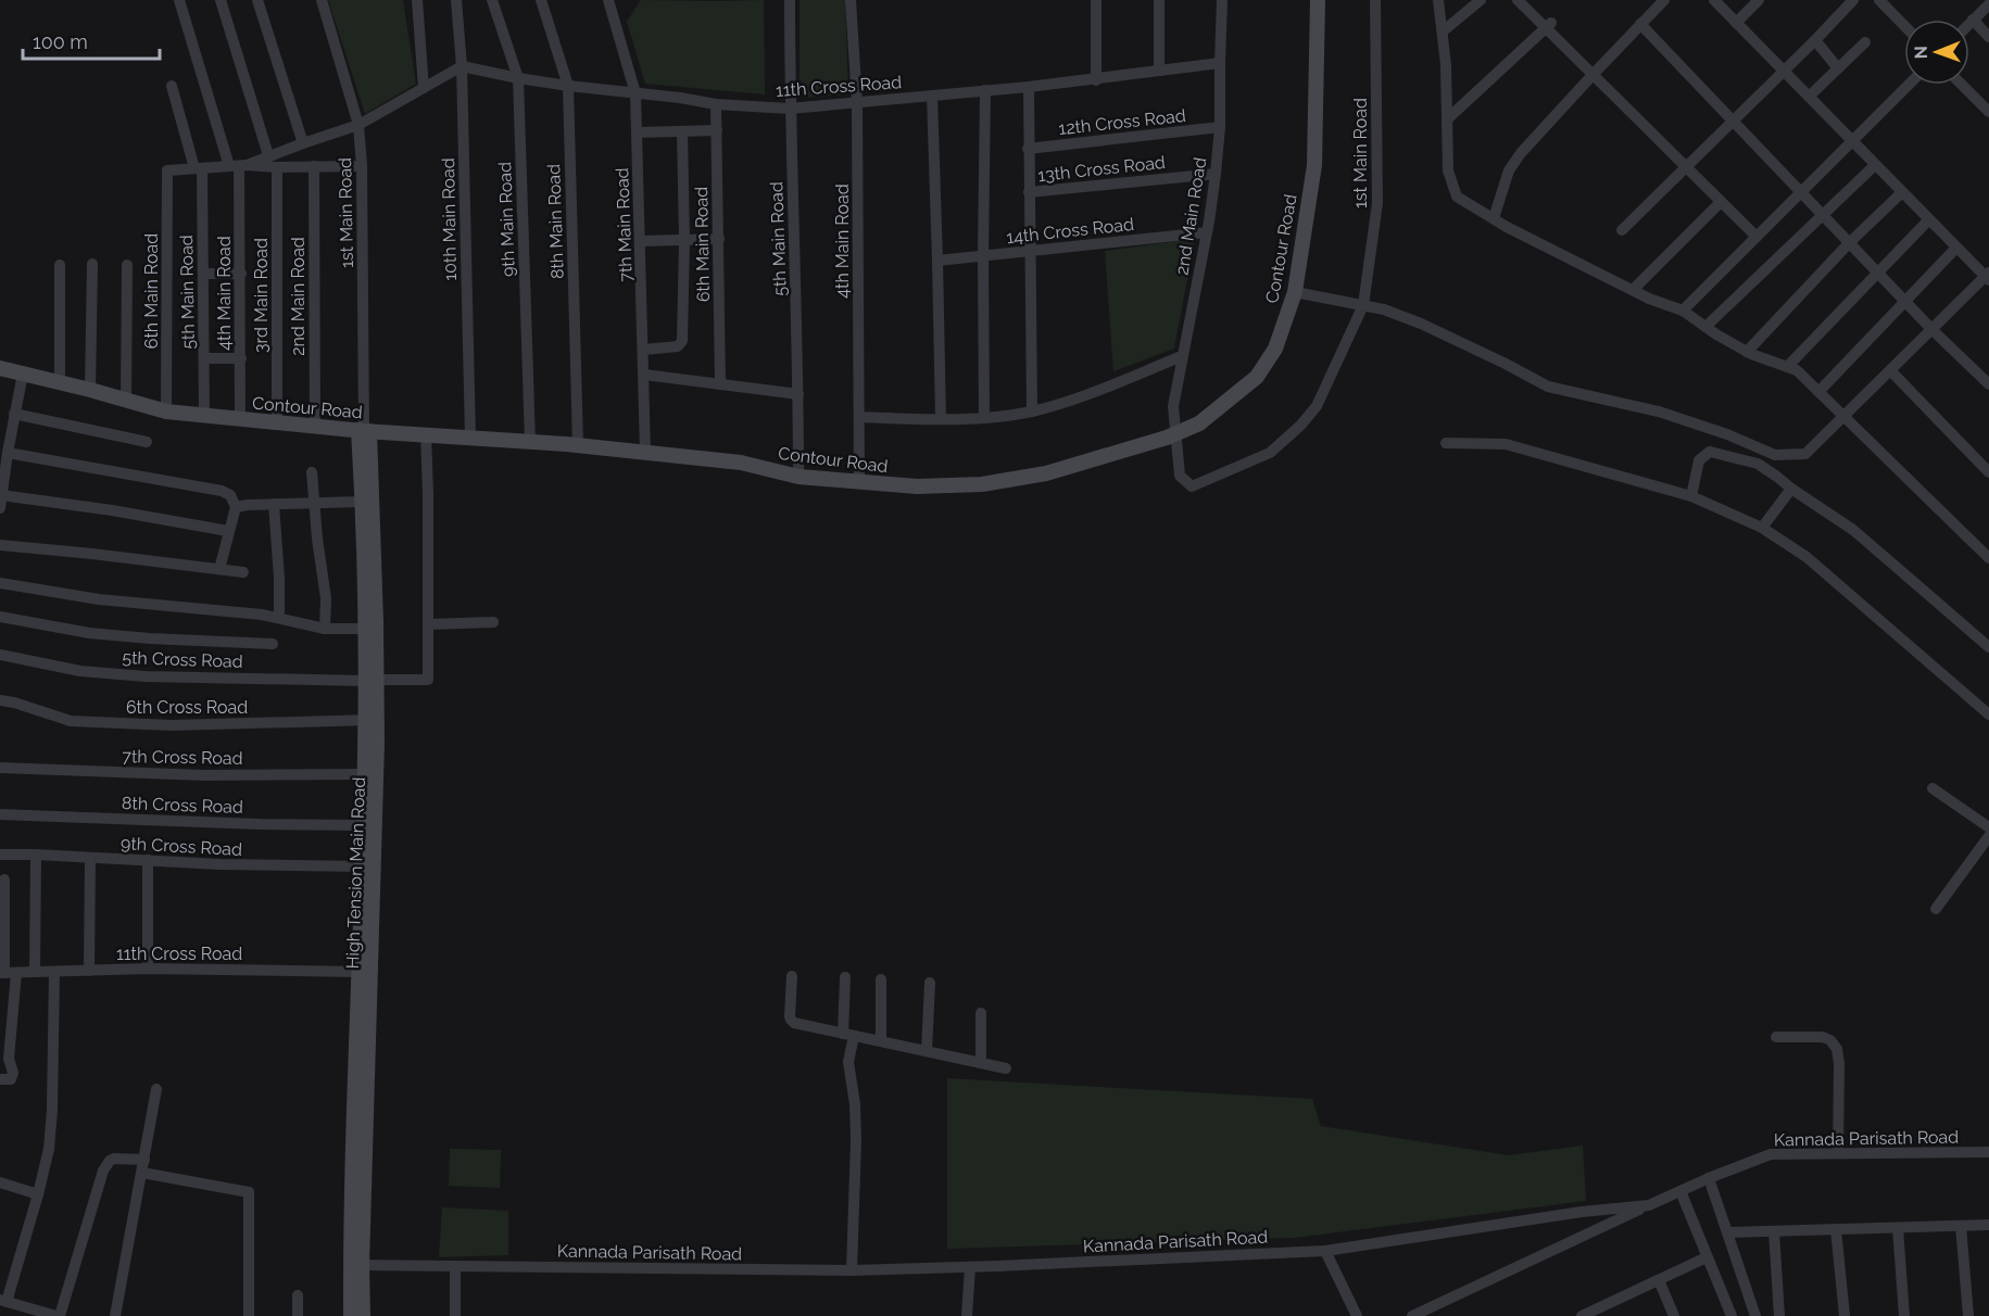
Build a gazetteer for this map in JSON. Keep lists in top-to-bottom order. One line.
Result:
{"streets":{"main road":["Contour Road","High Tension Main Road"],"street":["11th Cross Road","12th Cross Road","1st Main Road","13th Cross Road","2nd Main Road","10th Main Road","9th Main Road","8th Main Road","7th Main Road","14th Cross Road","5th Main Road","4th Main Road","6th Main Road","3rd Main Road","5th Cross Road","6th Cross Road","7th Cross Road","8th Cross Road","9th Cross Road","Kannada Parisath Road"]},"crossings":[["11th Cross Road","2nd Main Road"],["11th Cross Road","10th Main Road"],["11th Cross Road","9th Main Road"],["11th Cross Road","8th Main Road"],["11th Cross Road","7th Main Road"],["11th Cross Road","5th Main Road"],["11th Cross Road","4th Main Road"],["11th Cross Road","6th Main Road"],["12th Cross Road","2nd Main Road"],["1st Main Road","2nd Main Road"],["1st Main Road","Contour Road"],["1st Main Road","High Tension Main Road"],["13th Cross Road","2nd Main Road"],["2nd Main Road","14th Cross Road"],["2nd Main Road","Contour Road"],["10th Main Road","Contour Road"],["9th Main Road","Contour Road"],["8th Main Road","Contour Road"],["7th Main Road","Contour Road"],["5th Main Road","6th Main Road"],["5th Main Road","Contour Road"],["4th Main Road","Contour Road"],["6th Main Road","Contour Road"],["Contour Road","3rd Main Road"],["Contour Road","High Tension Main Road"],["5th Cross Road","High Tension Main Road"],["6th Cross Road","High Tension Main Road"],["High Tension Main Road","Kannada Parisath Road"]],"scale_bar":"100 m","north":"left"}
